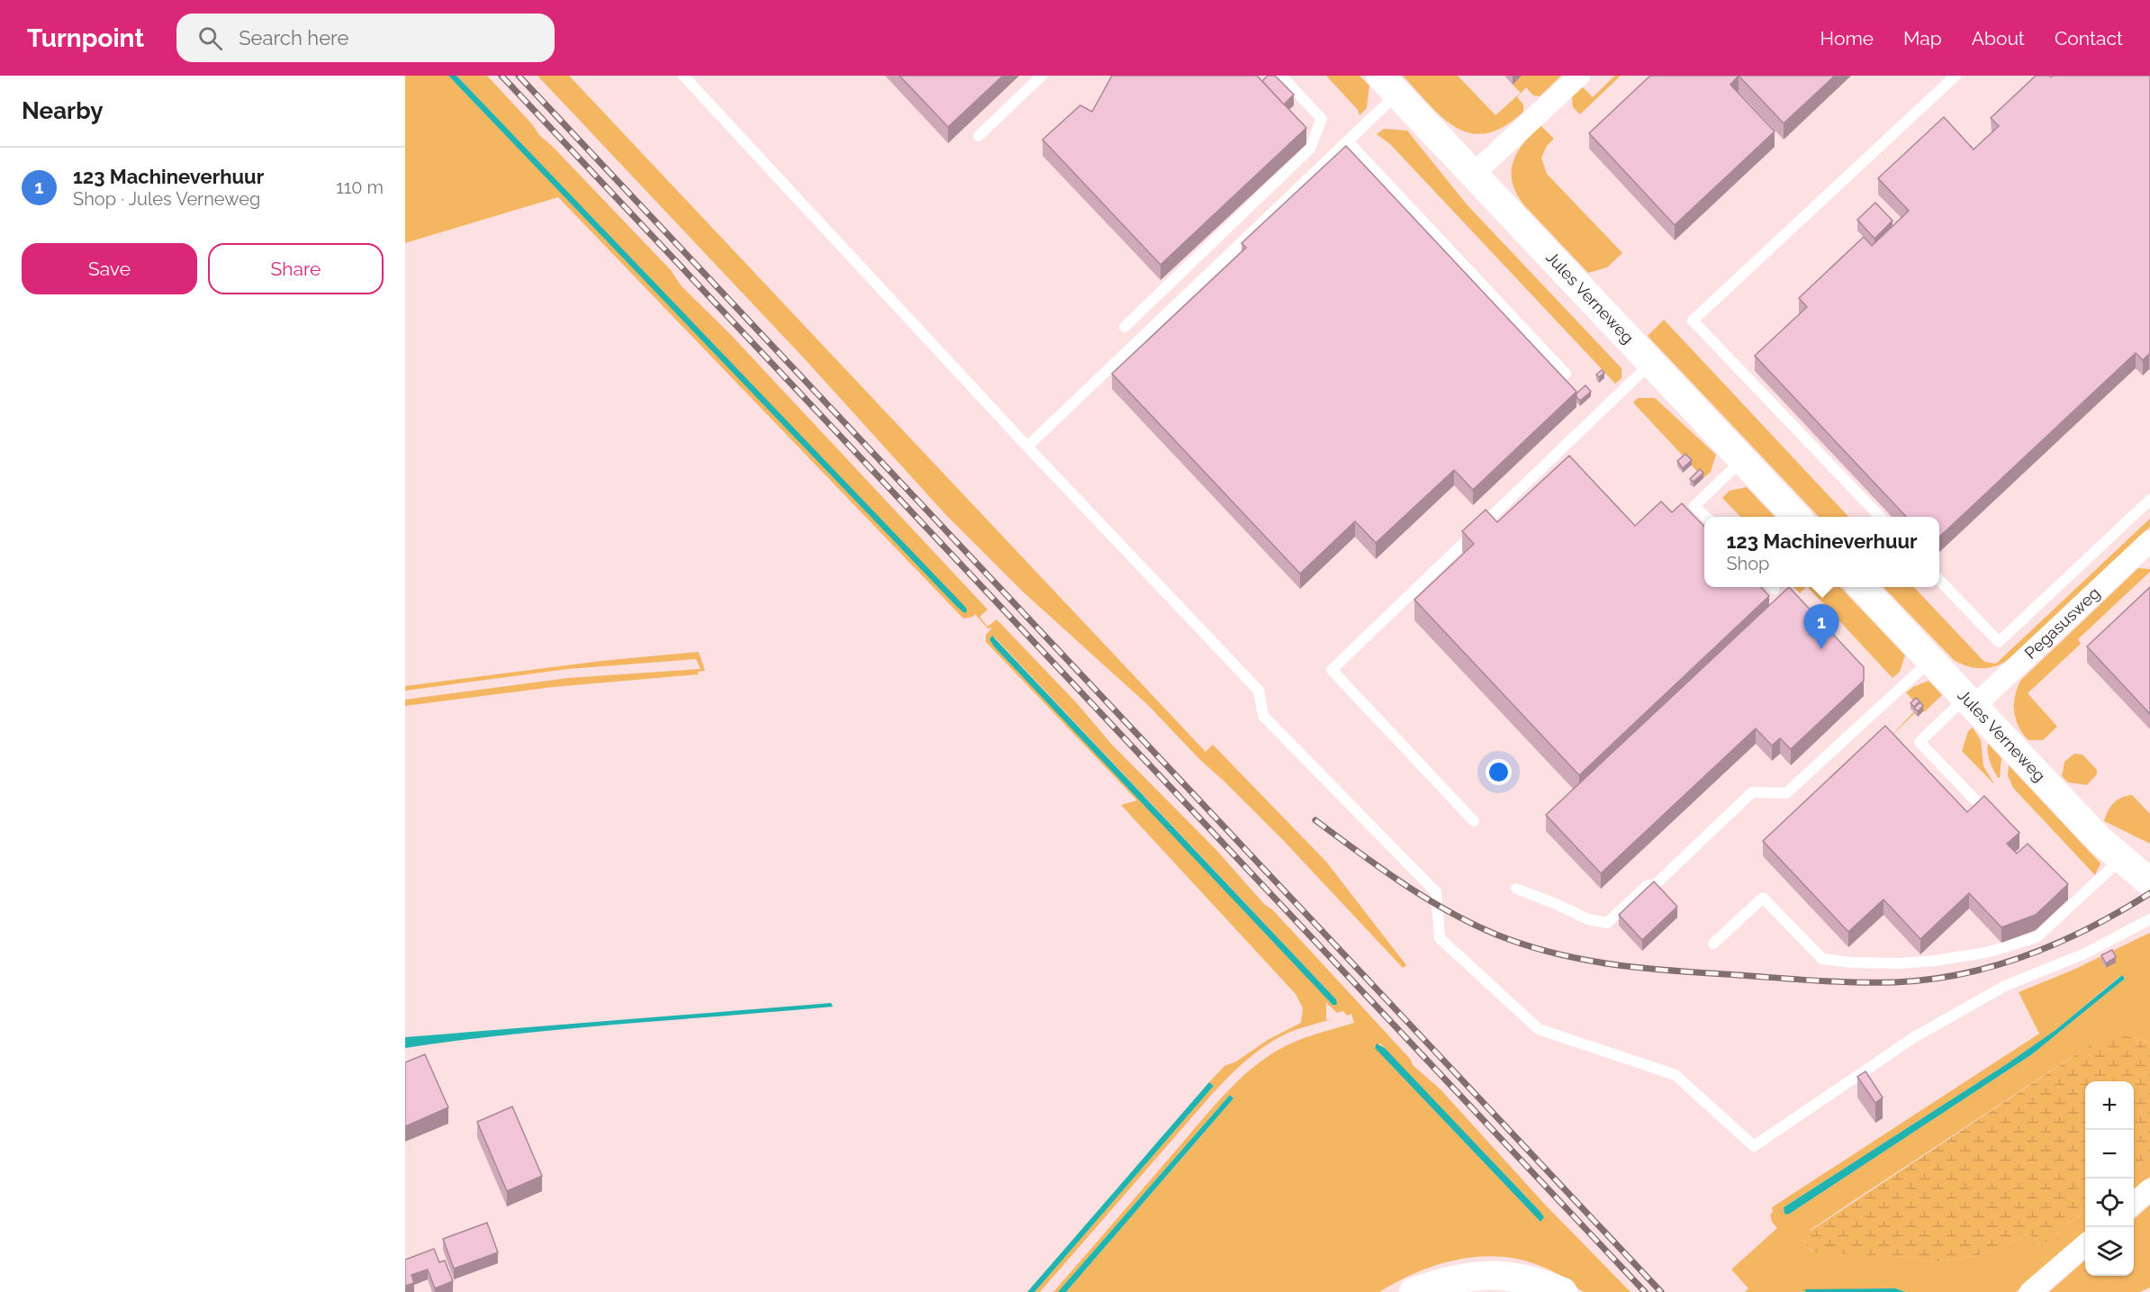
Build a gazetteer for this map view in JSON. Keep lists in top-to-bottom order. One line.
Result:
{"streets":{"street":["Jules Verneweg","Pegasusweg"]},"crossings":[["Jules Verneweg","Pegasusweg"]],"page":{"header":"Turnpoint","search":"Search here","nav":["Home","Map","About","Contact"],"heading":"Nearby","list":[{"mark":"1","name":"123 Machineverhuur","note":"Shop · Jules Verneweg","value":"110 m"}],"buttons":["Save","Share"],"popup":["123 Machineverhuur","Shop"],"pins":"1","map_buttons":["+","−"]}}
